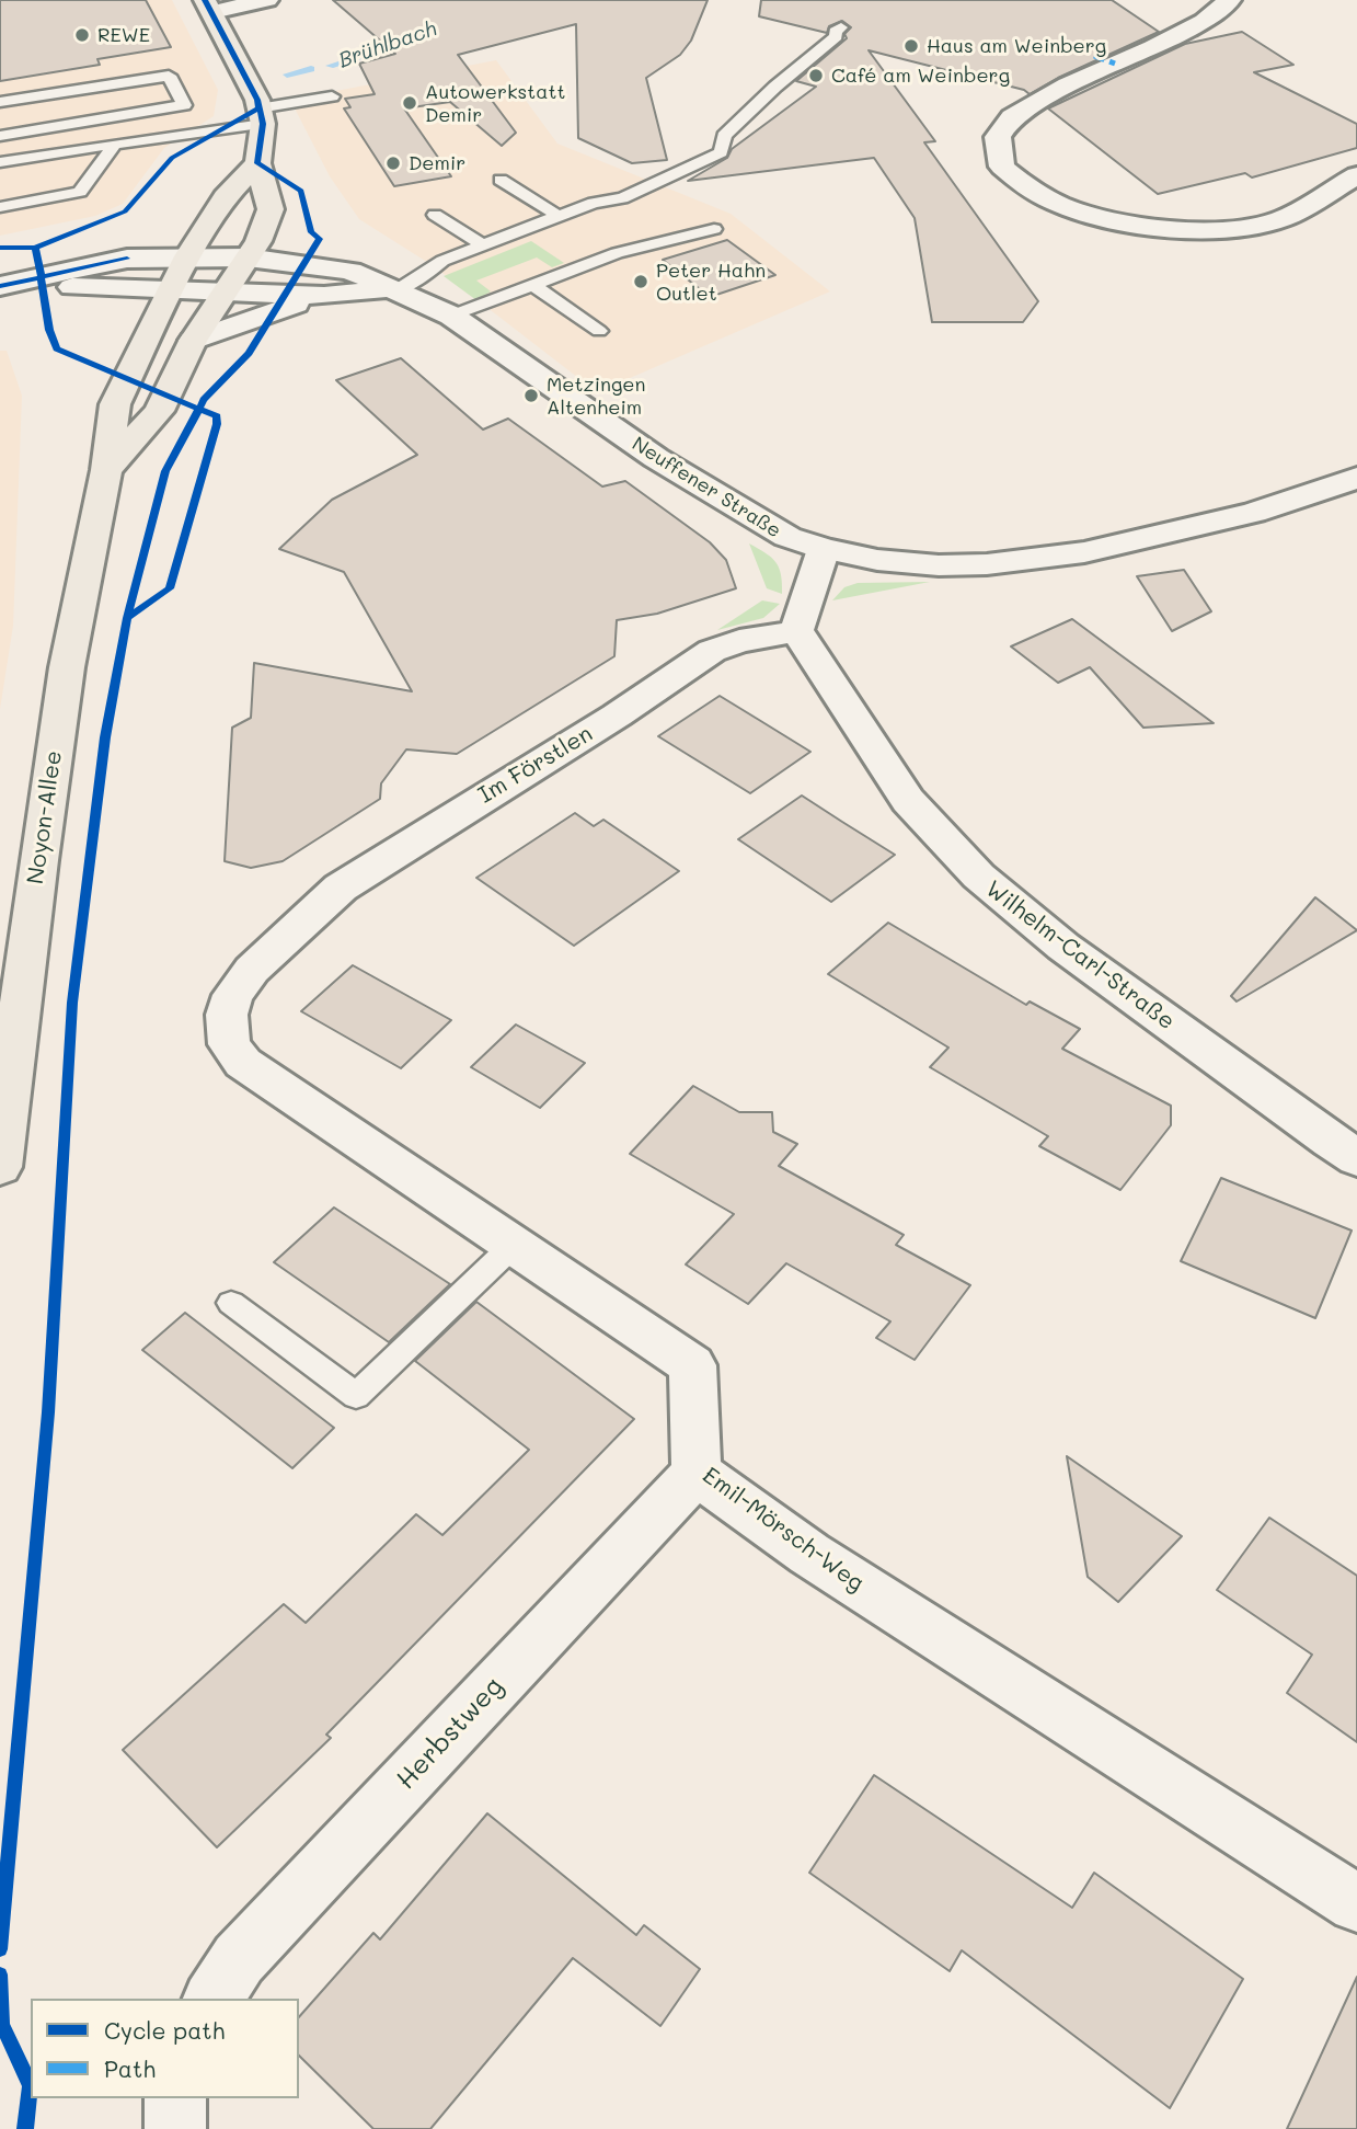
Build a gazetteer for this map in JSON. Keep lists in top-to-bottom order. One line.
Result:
{"streets":{"main road":["Noyon-Allee"],"street":["Neuffener Straße","Im Förstlen","Wilhelm-Carl-Straße","Emil-Mörsch-Weg","Herbstweg"]},"crossings":[["Neuffener Straße","Noyon-Allee"],["Im Förstlen","Wilhelm-Carl-Straße"],["Im Förstlen","Emil-Mörsch-Weg"],["Emil-Mörsch-Weg","Herbstweg"]],"water":["Brühlbach"],"places":["REWE","Haus am Weinberg","Café am Weinberg","Autowerkstatt Demir","Demir","Peter Hahn Outlet","Metzingen Altenheim"],"legend":["Cycle path","Path"]}
